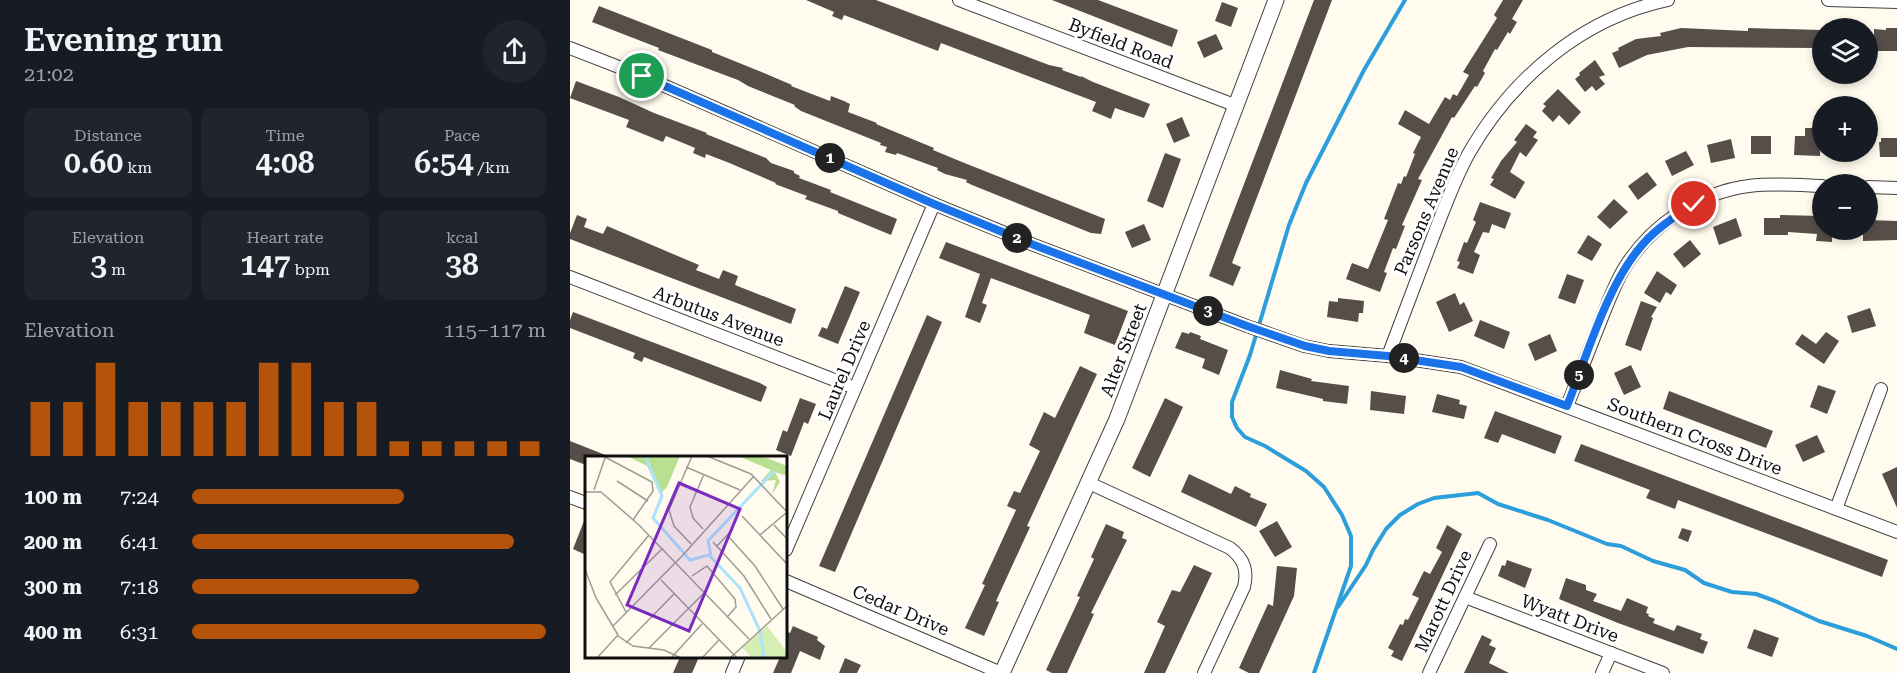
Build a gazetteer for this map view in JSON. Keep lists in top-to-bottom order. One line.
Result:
{"streets":{"street":["Byfield Road","Parsons Avenue","Arbutus Avenue","Alter Street","Laurel Drive","Southern Cross Drive","Marott Drive","Cedar Drive","Wyatt Drive"]},"crossings":[["Byfield Road","Alter Street"],["Parsons Avenue","Southern Cross Drive"],["Arbutus Avenue","Laurel Drive"],["Alter Street","Southern Cross Drive"],["Alter Street","Cedar Drive"],["Laurel Drive","Southern Cross Drive"],["Marott Drive","Wyatt Drive"]],"page":{"heading":["Evening run","21:02"],"map_buttons":["+","−"],"stats":[["Distance","0.60 km"],["Time","4:08"],["Pace","6:54 /km"],["Elevation","3 m"],["Heart rate","147 bpm"],["kcal","38"]],"pins":["1","2","3","4","5"],"chart":["Elevation","115–117 m"],"list":[{"name":"100 m","note":"7:24"},{"name":"200 m","note":"6:41"},{"name":"300 m","note":"7:18"},{"name":"400 m","note":"6:31"}]}}
